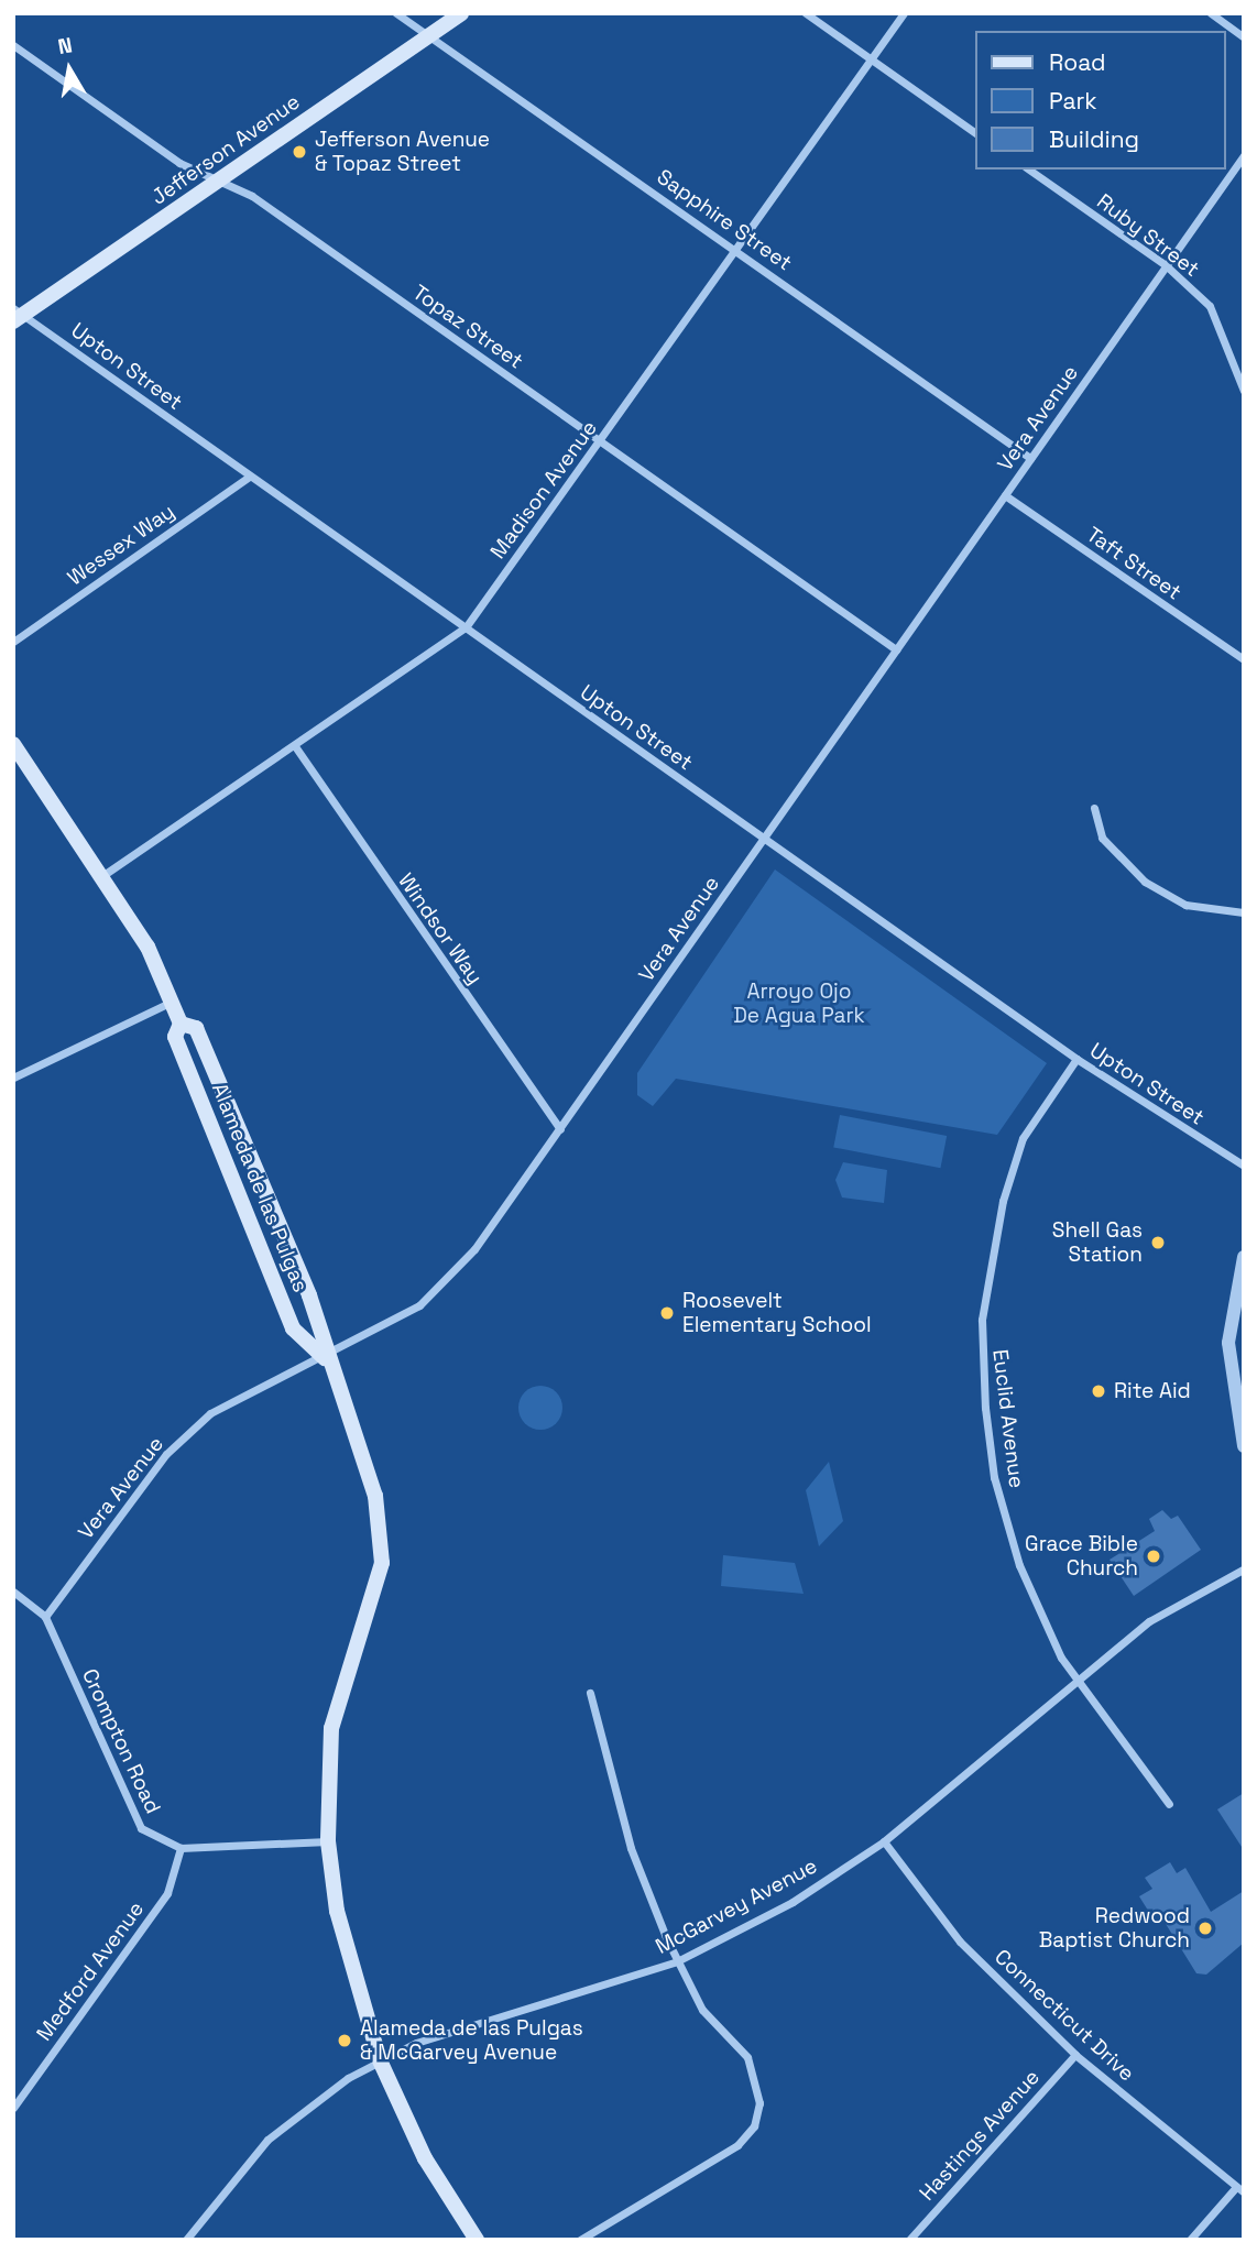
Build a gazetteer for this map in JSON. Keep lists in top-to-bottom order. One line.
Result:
{"streets":{"main road":["Jefferson Avenue","Alameda de las Pulgas"],"street":["Sapphire Street","Ruby Street","Topaz Street","Upton Street","Vera Avenue","Madison Avenue","Wessex Way","Taft Street","Windsor Way","Euclid Avenue","Crompton Road","McGarvey Avenue","Medford Avenue","Connecticut Drive","Hastings Avenue"]},"crossings":[["Jefferson Avenue","Sapphire Street"],["Jefferson Avenue","Topaz Street"],["Jefferson Avenue","Upton Street"],["Sapphire Street","Vera Avenue"],["Sapphire Street","Madison Avenue"],["Ruby Street","Vera Avenue"],["Topaz Street","Vera Avenue"],["Topaz Street","Madison Avenue"],["Upton Street","Vera Avenue"],["Upton Street","Madison Avenue"],["Upton Street","Wessex Way"],["Upton Street","Euclid Avenue"],["Vera Avenue","Taft Street"],["Vera Avenue","Windsor Way"],["Vera Avenue","Alameda de las Pulgas"],["Vera Avenue","Crompton Road"],["Madison Avenue","Windsor Way"],["Madison Avenue","Alameda de las Pulgas"],["Alameda de las Pulgas","Crompton Road"],["Alameda de las Pulgas","McGarvey Avenue"],["Euclid Avenue","McGarvey Avenue"],["Crompton Road","Medford Avenue"],["McGarvey Avenue","Connecticut Drive"],["Connecticut Drive","Hastings Avenue"]],"parks":["Arroyo Ojo De Agua Park"],"places":["Jefferson Avenue & Topaz Street","Shell Gas Station","Roosevelt Elementary School","Rite Aid","Grace Bible Church","Redwood Baptist Church","Alameda de las Pulgas & McGarvey Avenue"],"legend":["Road","Park","Building"],"north":"top"}
